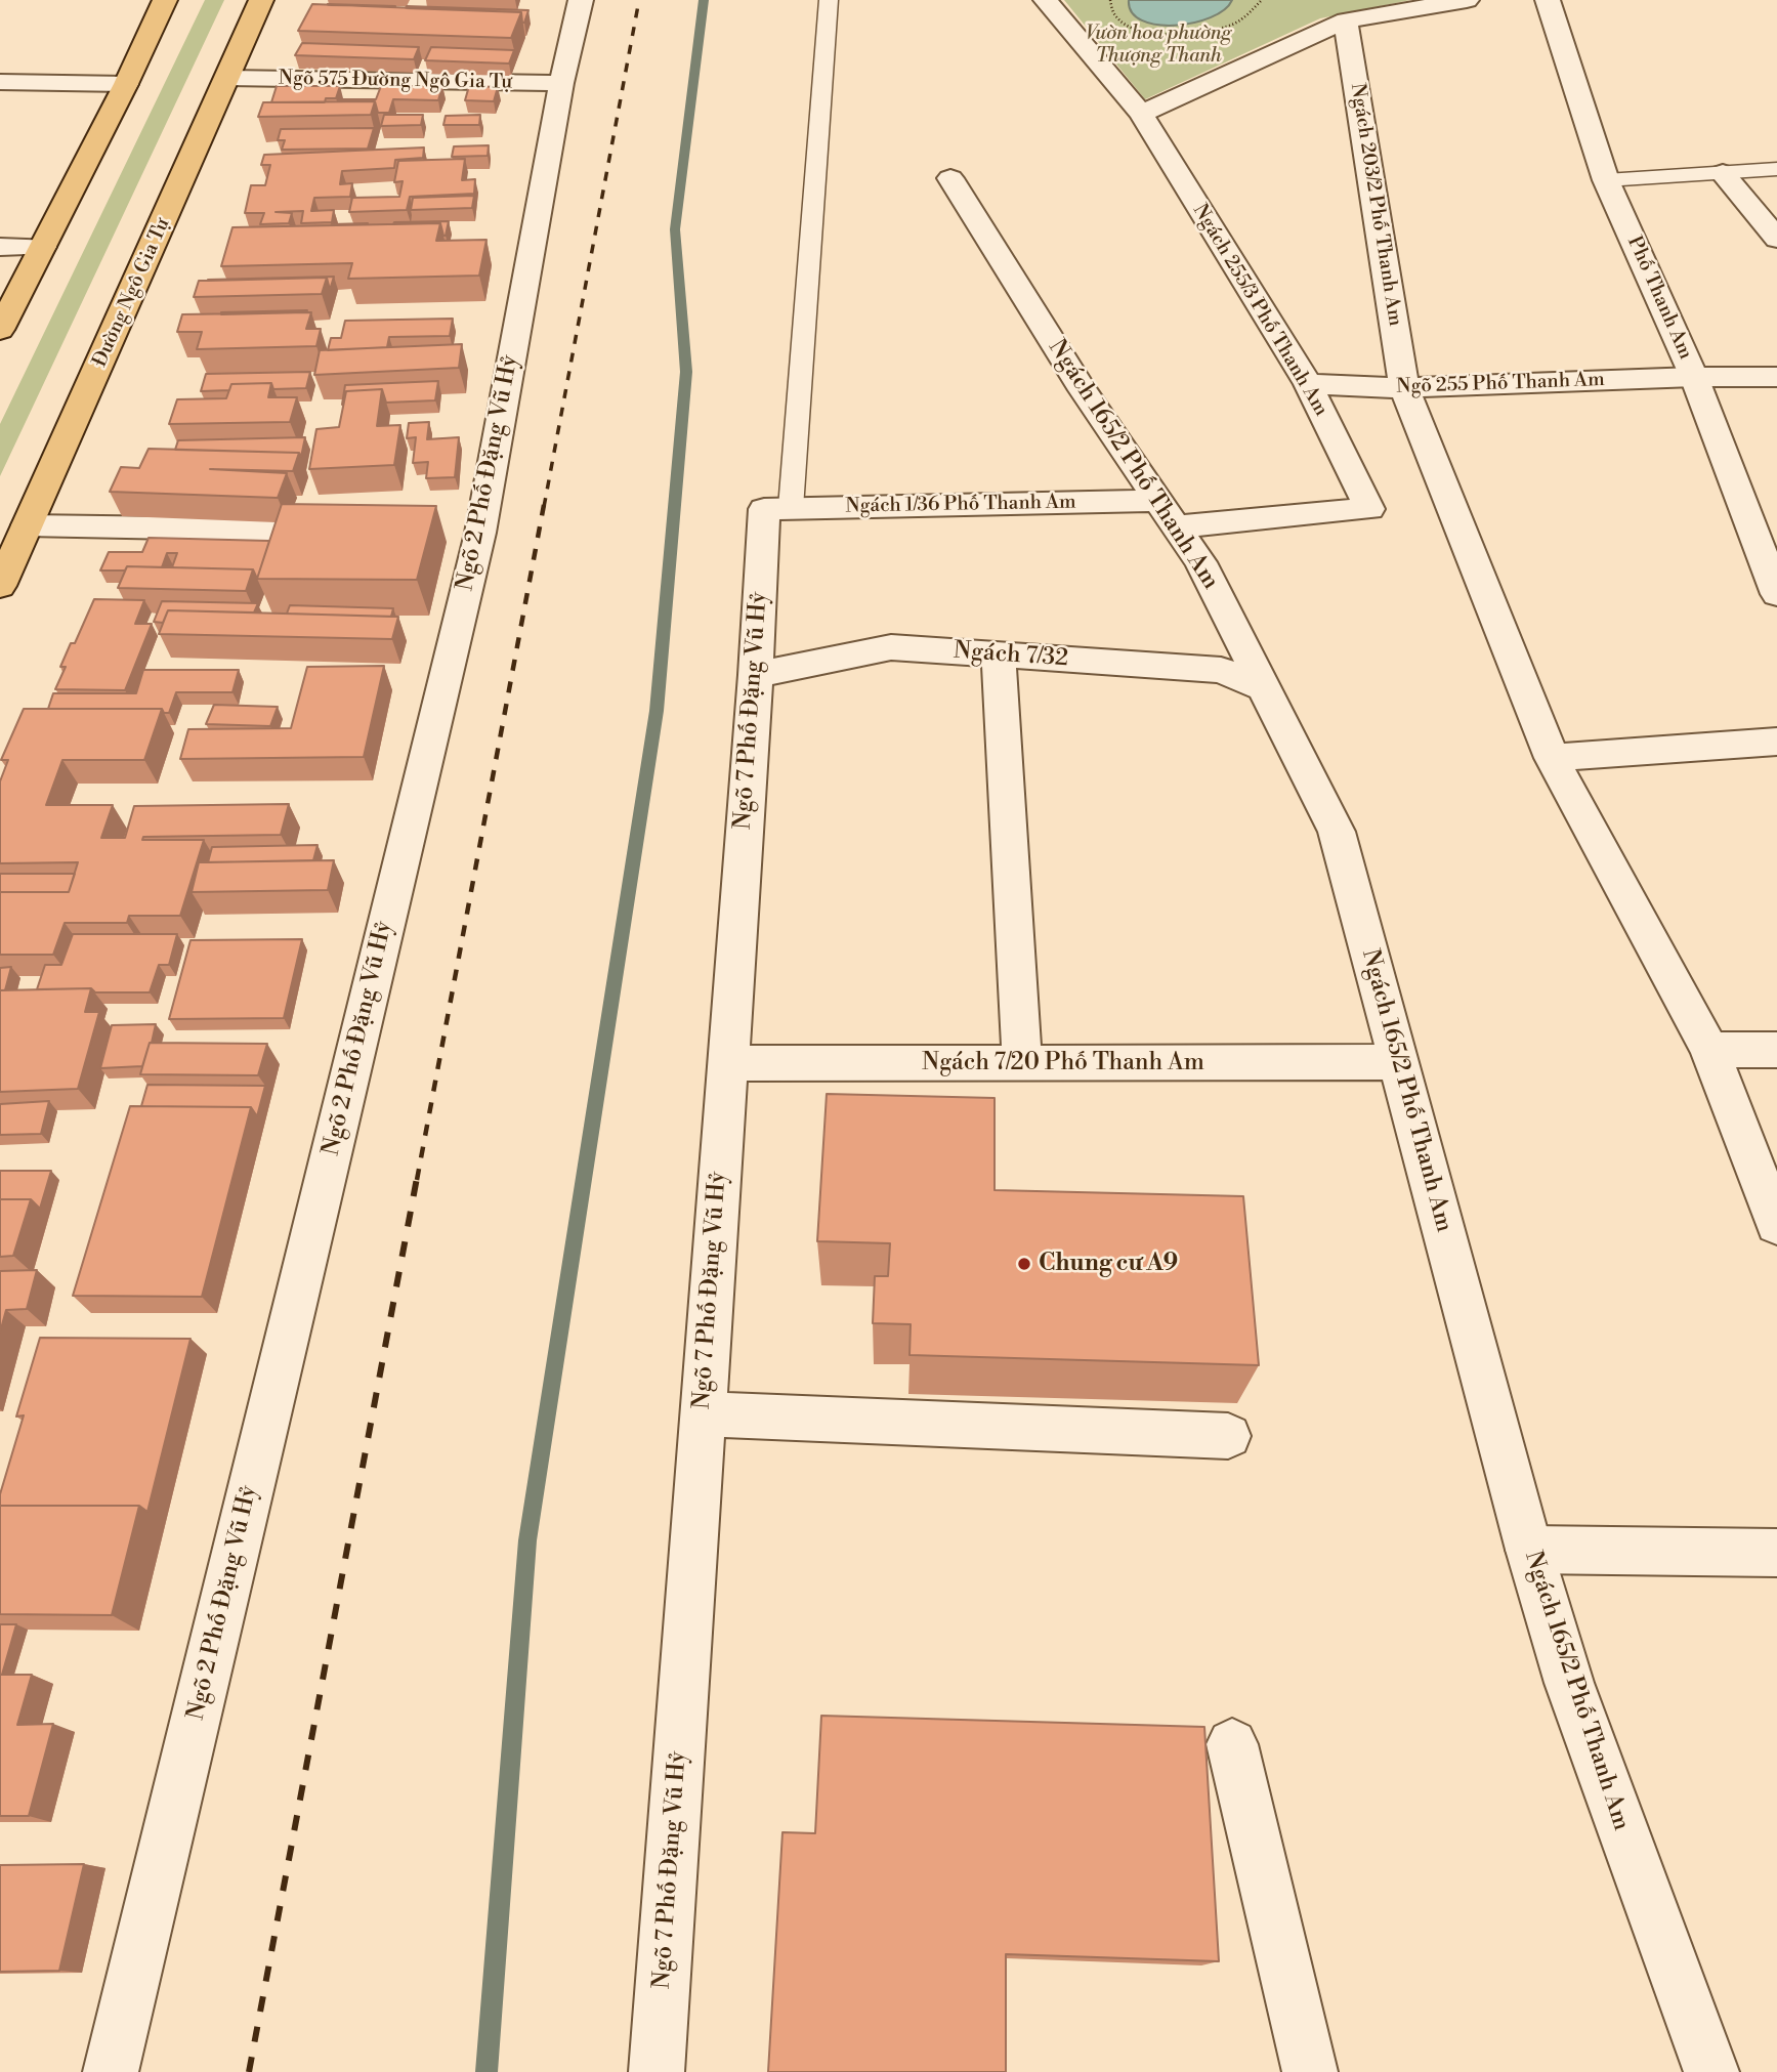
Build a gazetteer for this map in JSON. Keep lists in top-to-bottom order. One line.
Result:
{"streets":{"main road":["Đường Ngô Gia Tự"],"street":["Ngõ 575 Đường Ngô Gia Tự","Ngách 203/2 Phố Thanh Am","Phố Thanh Am","Ngách 255/3 Phố Thanh Am","Ngõ 255 Phố Thanh Am","Ngách 165/2 Phố Thanh Am","Ngõ 2 Phố Đặng Vũ Hỷ","Ngách 1/36 Phố Thanh Am","Ngách 7/32","Ngõ 7 Phố Đặng Vũ Hỷ","Ngách 7/20 Phố Thanh Am"]},"crossings":[["Ngõ 575 Đường Ngô Gia Tự","Đường Ngô Gia Tự"],["Ngõ 575 Đường Ngô Gia Tự","Ngõ 2 Phố Đặng Vũ Hỷ"],["Ngách 203/2 Phố Thanh Am","Ngõ 255 Phố Thanh Am"],["Phố Thanh Am","Ngõ 255 Phố Thanh Am"],["Ngách 255/3 Phố Thanh Am","Ngõ 255 Phố Thanh Am"],["Ngách 255/3 Phố Thanh Am","Ngách 165/2 Phố Thanh Am"],["Ngách 255/3 Phố Thanh Am","Ngách 1/36 Phố Thanh Am"],["Ngách 165/2 Phố Thanh Am","Ngách 1/36 Phố Thanh Am"],["Ngách 165/2 Phố Thanh Am","Ngách 7/32"],["Ngách 165/2 Phố Thanh Am","Ngách 7/20 Phố Thanh Am"],["Ngách 1/36 Phố Thanh Am","Ngõ 7 Phố Đặng Vũ Hỷ"],["Ngách 7/32","Ngõ 7 Phố Đặng Vũ Hỷ"],["Ngõ 7 Phố Đặng Vũ Hỷ","Ngách 7/20 Phố Thanh Am"]],"parks":["Vườn hoa phường Thượng Thanh"],"places":["Chung cư A9"]}
